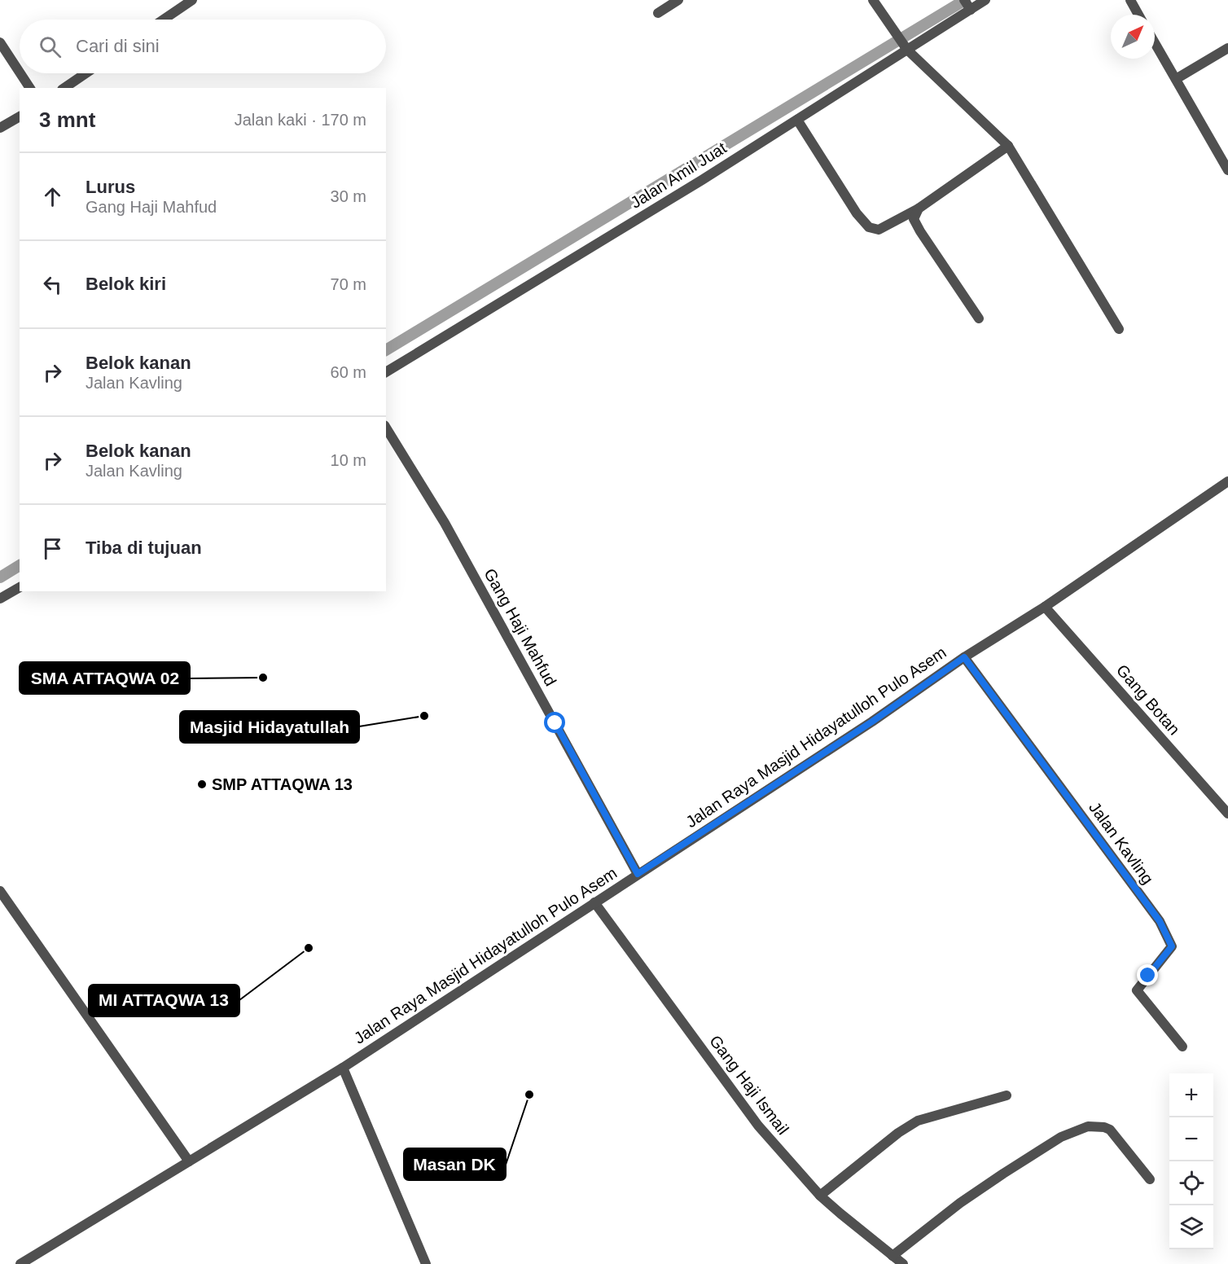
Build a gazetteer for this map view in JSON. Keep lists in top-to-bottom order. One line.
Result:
{"streets":{"street":["Jalan Amil Juat","Gang Haji Mahfud","Gang Botan","Jalan Raya Masjid Hidayatulloh Pulo Asem","Jalan Kavling","Gang Haji Ismail"]},"crossings":[["Gang Haji Mahfud","Jalan Raya Masjid Hidayatulloh Pulo Asem"],["Gang Botan","Jalan Raya Masjid Hidayatulloh Pulo Asem"],["Jalan Raya Masjid Hidayatulloh Pulo Asem","Jalan Kavling"],["Jalan Raya Masjid Hidayatulloh Pulo Asem","Gang Haji Ismail"]],"places":["SMA ATTAQWA 02","Masjid Hidayatullah","SMP ATTAQWA 13","MI ATTAQWA 13","Masan DK"],"north":"top right","page":{"search":"Cari di sini","heading":["3 mnt","Jalan kaki · 170 m"],"list":[["Lurus","Gang Haji Mahfud","30 m"],["Belok kiri","70 m"],["Belok kanan","Jalan Kavling","60 m"],["Belok kanan","Jalan Kavling","10 m"],"Tiba di tujuan"],"map_buttons":["+","−"]}}
